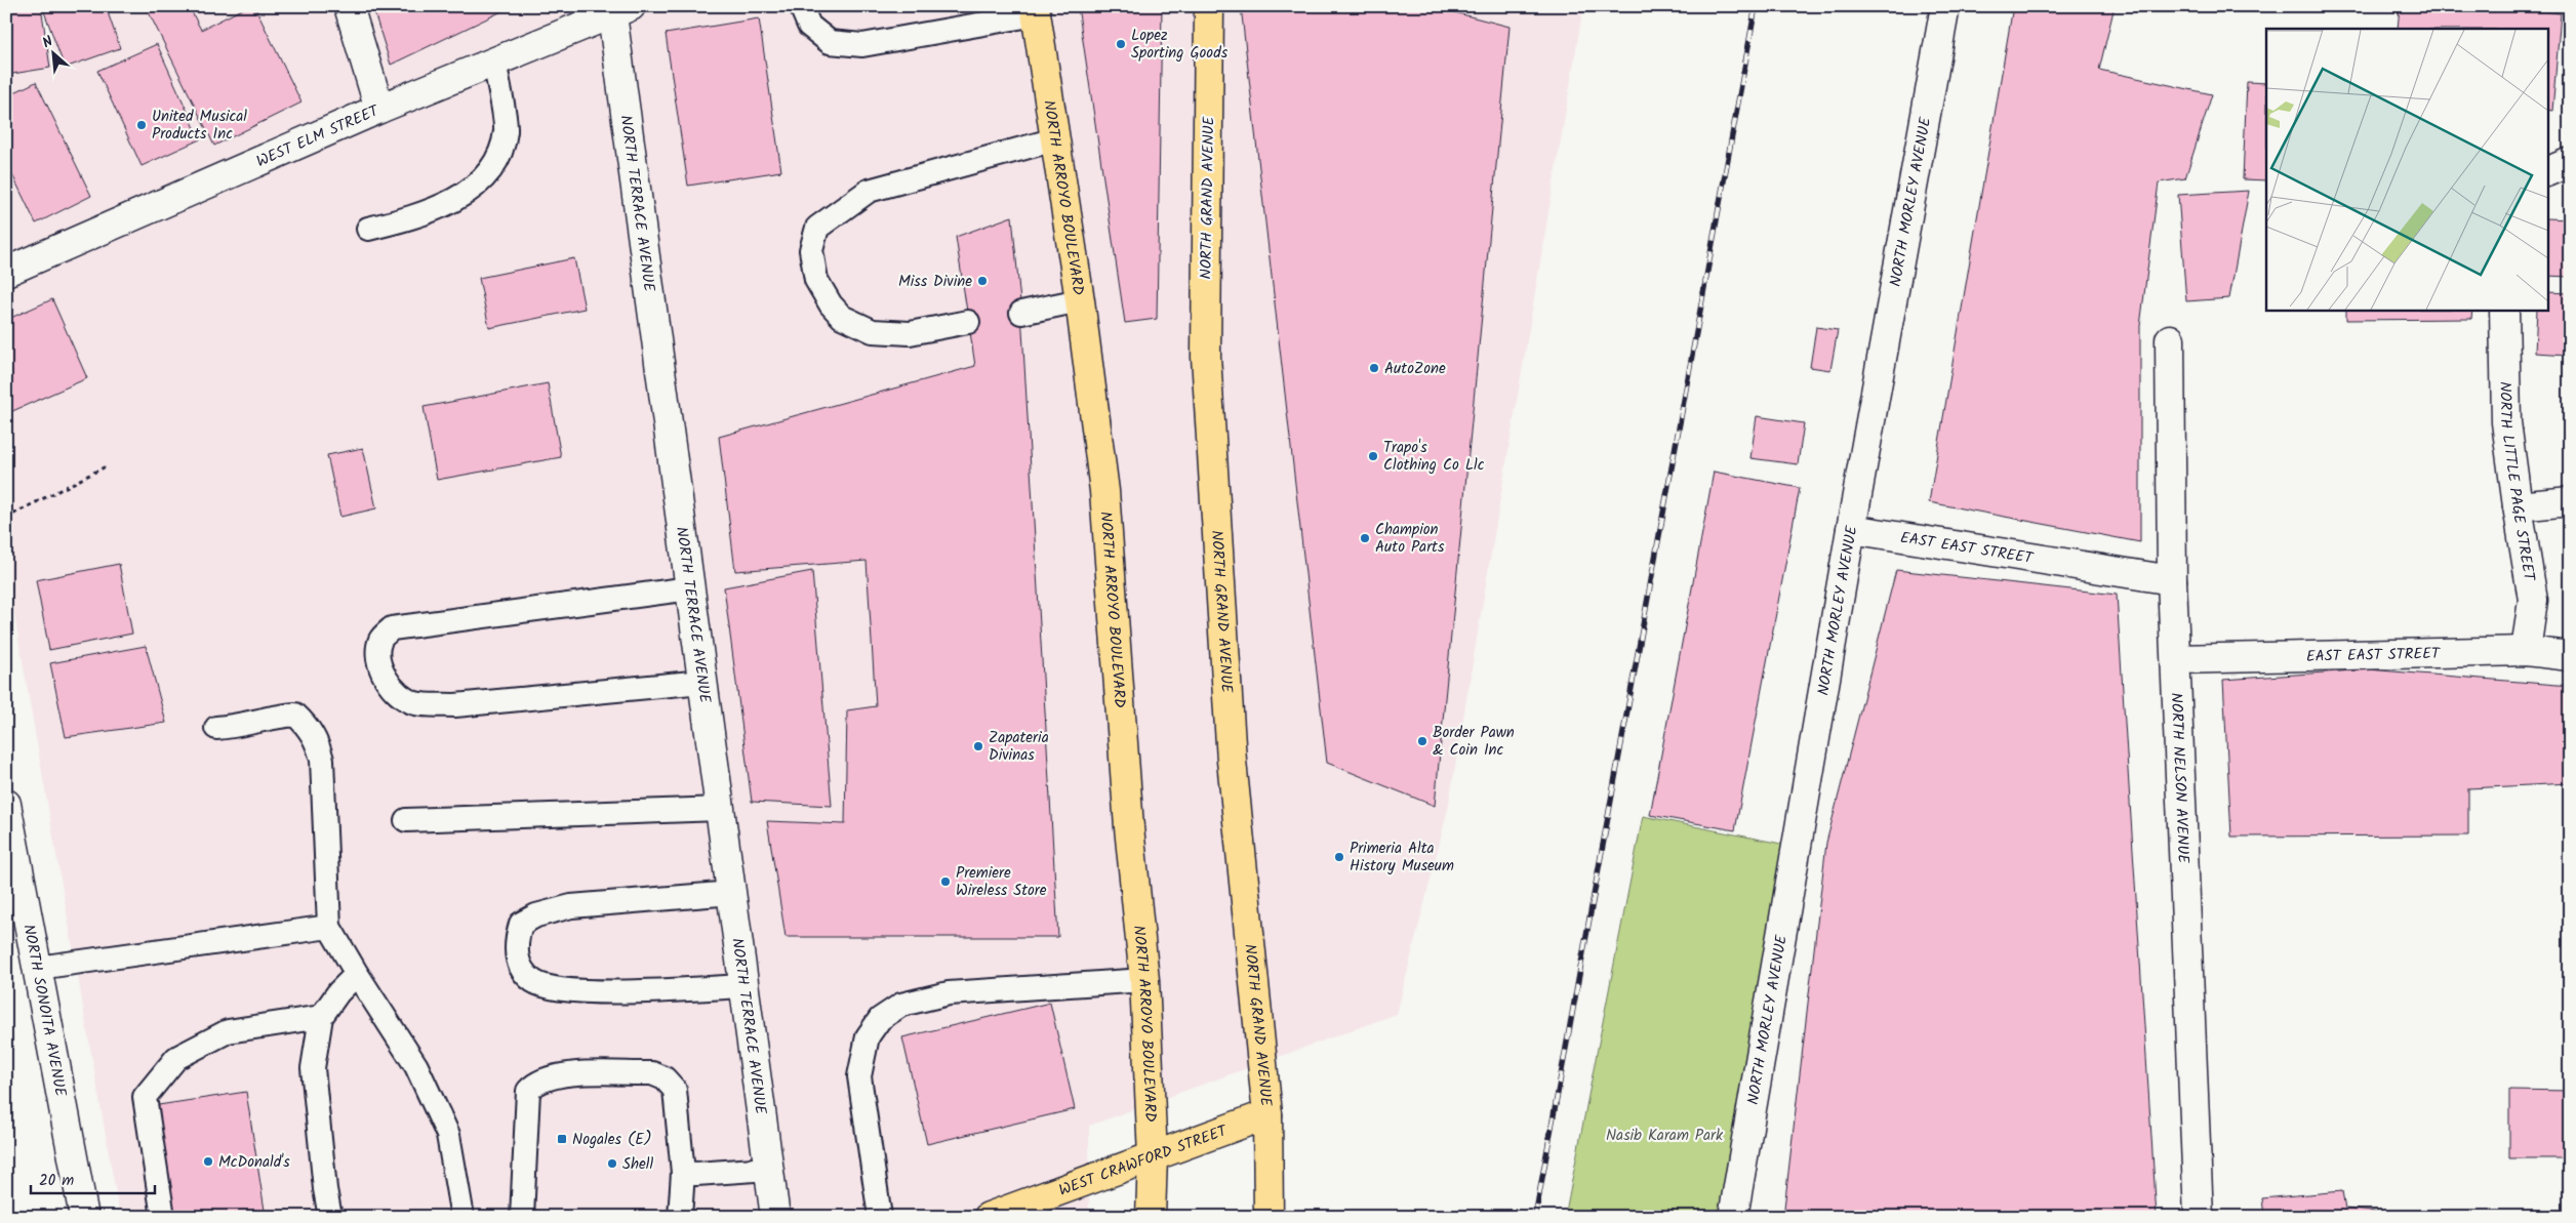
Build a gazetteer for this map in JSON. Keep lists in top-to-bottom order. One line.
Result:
{"streets":{"main road":["NORTH ARROYO BOULEVARD","NORTH GRAND AVENUE","WEST CRAWFORD STREET"],"street":["WEST ELM STREET","NORTH MORLEY AVENUE","NORTH TERRACE AVENUE","NORTH LITTLE PAGE STREET","EAST EAST STREET","NORTH NELSON AVENUE","NORTH SONOITA AVENUE"]},"crossings":[["WEST ELM STREET","NORTH TERRACE AVENUE"],["NORTH ARROYO BOULEVARD","WEST CRAWFORD STREET"],["NORTH GRAND AVENUE","WEST CRAWFORD STREET"],["NORTH MORLEY AVENUE","EAST EAST STREET"],["NORTH LITTLE PAGE STREET","EAST EAST STREET"],["EAST EAST STREET","NORTH NELSON AVENUE"]],"parks":["Nasib Karam Park"],"places":{"other":["Lopez Sporting Goods","United Musical Products Inc","Miss Divine","AutoZone","Trapo's Clothing Co Llc","Champion Auto Parts","Border Pawn & Coin Inc","Zapateria Divinas","Primeria Alta History Museum","Premiere Wireless Store","McDonald's","Shell"],"transit":["Nogales (E)"]},"scale_bar":"20 m","north":"top left"}
